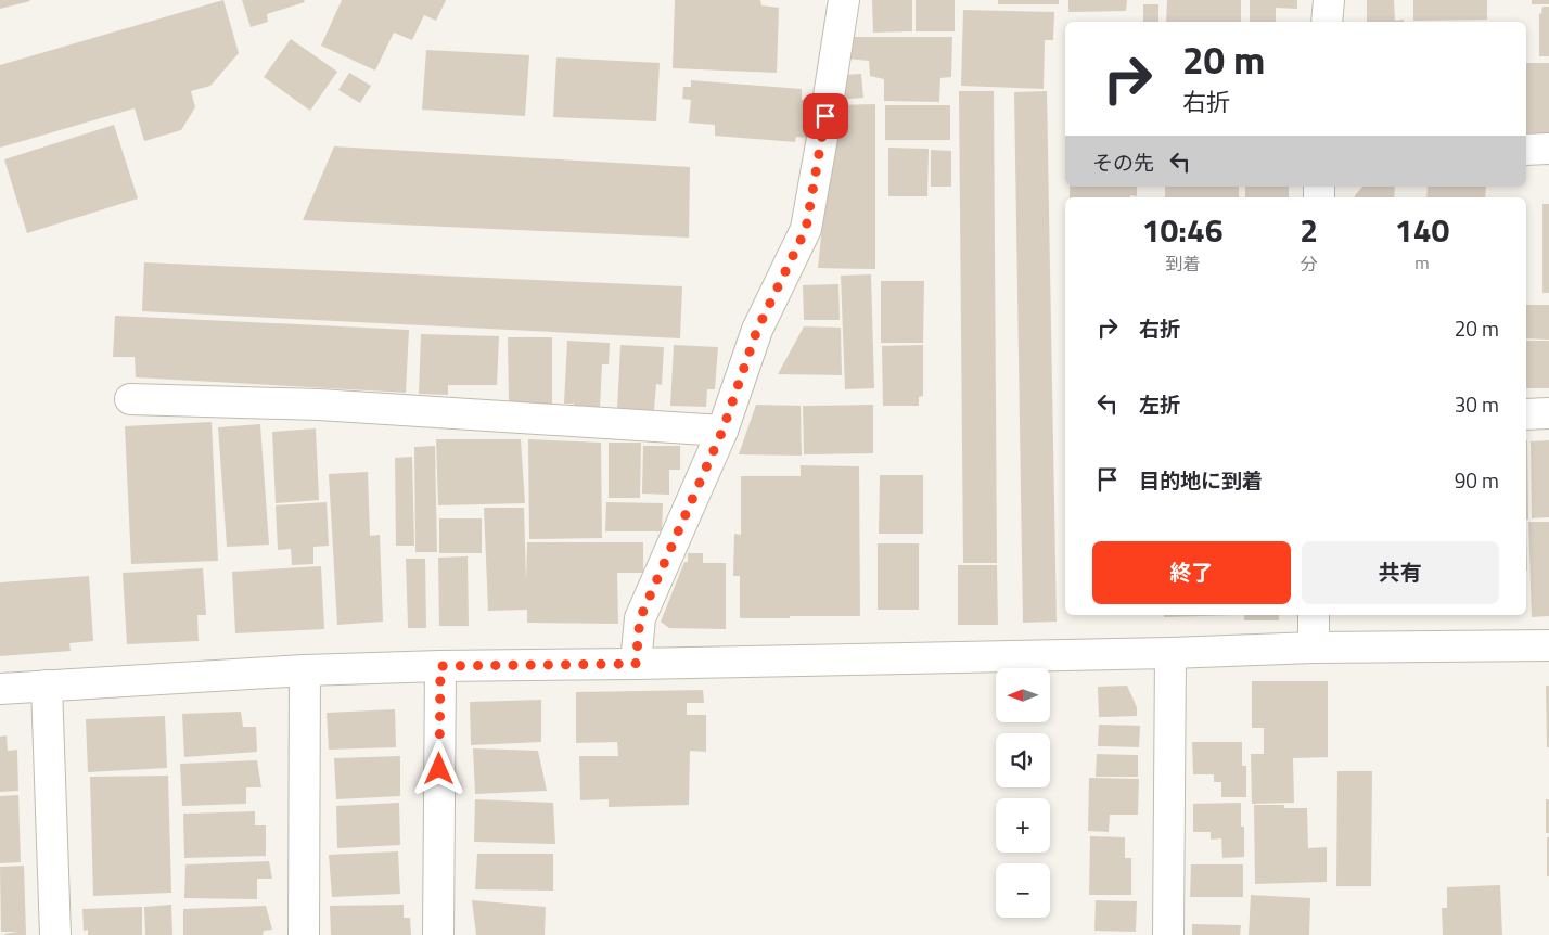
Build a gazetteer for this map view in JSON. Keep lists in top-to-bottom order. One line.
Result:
{"north":"left","page":{"turn":["20 m","右折"],"then":"その先","eta":["10:46","到着","2","分","140","m"],"list":[{"name":"右折","value":"20 m"},{"name":"左折","value":"30 m"},{"name":"目的地に到着","value":"90 m"}],"buttons":["終了","共有"],"map_buttons":["+","−"]}}
